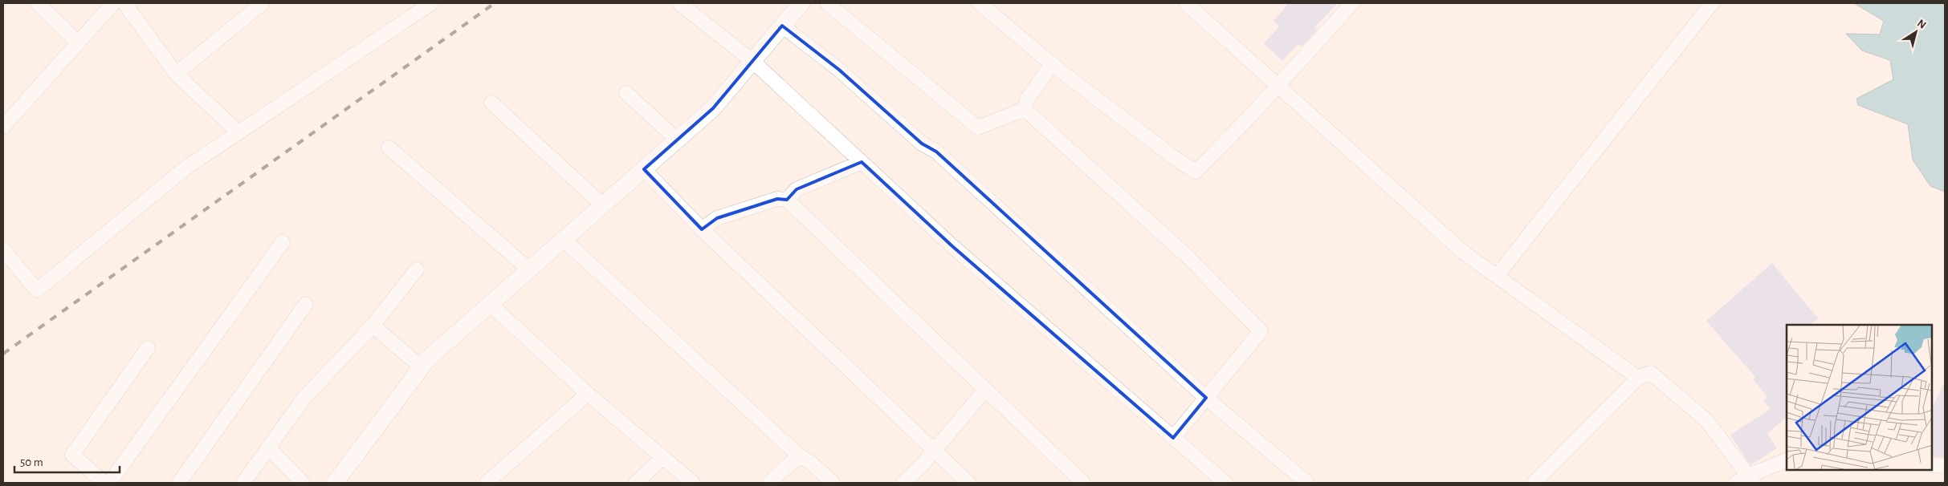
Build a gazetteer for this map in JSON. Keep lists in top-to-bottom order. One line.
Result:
{"scale_bar":"50 m","north":"top right"}
